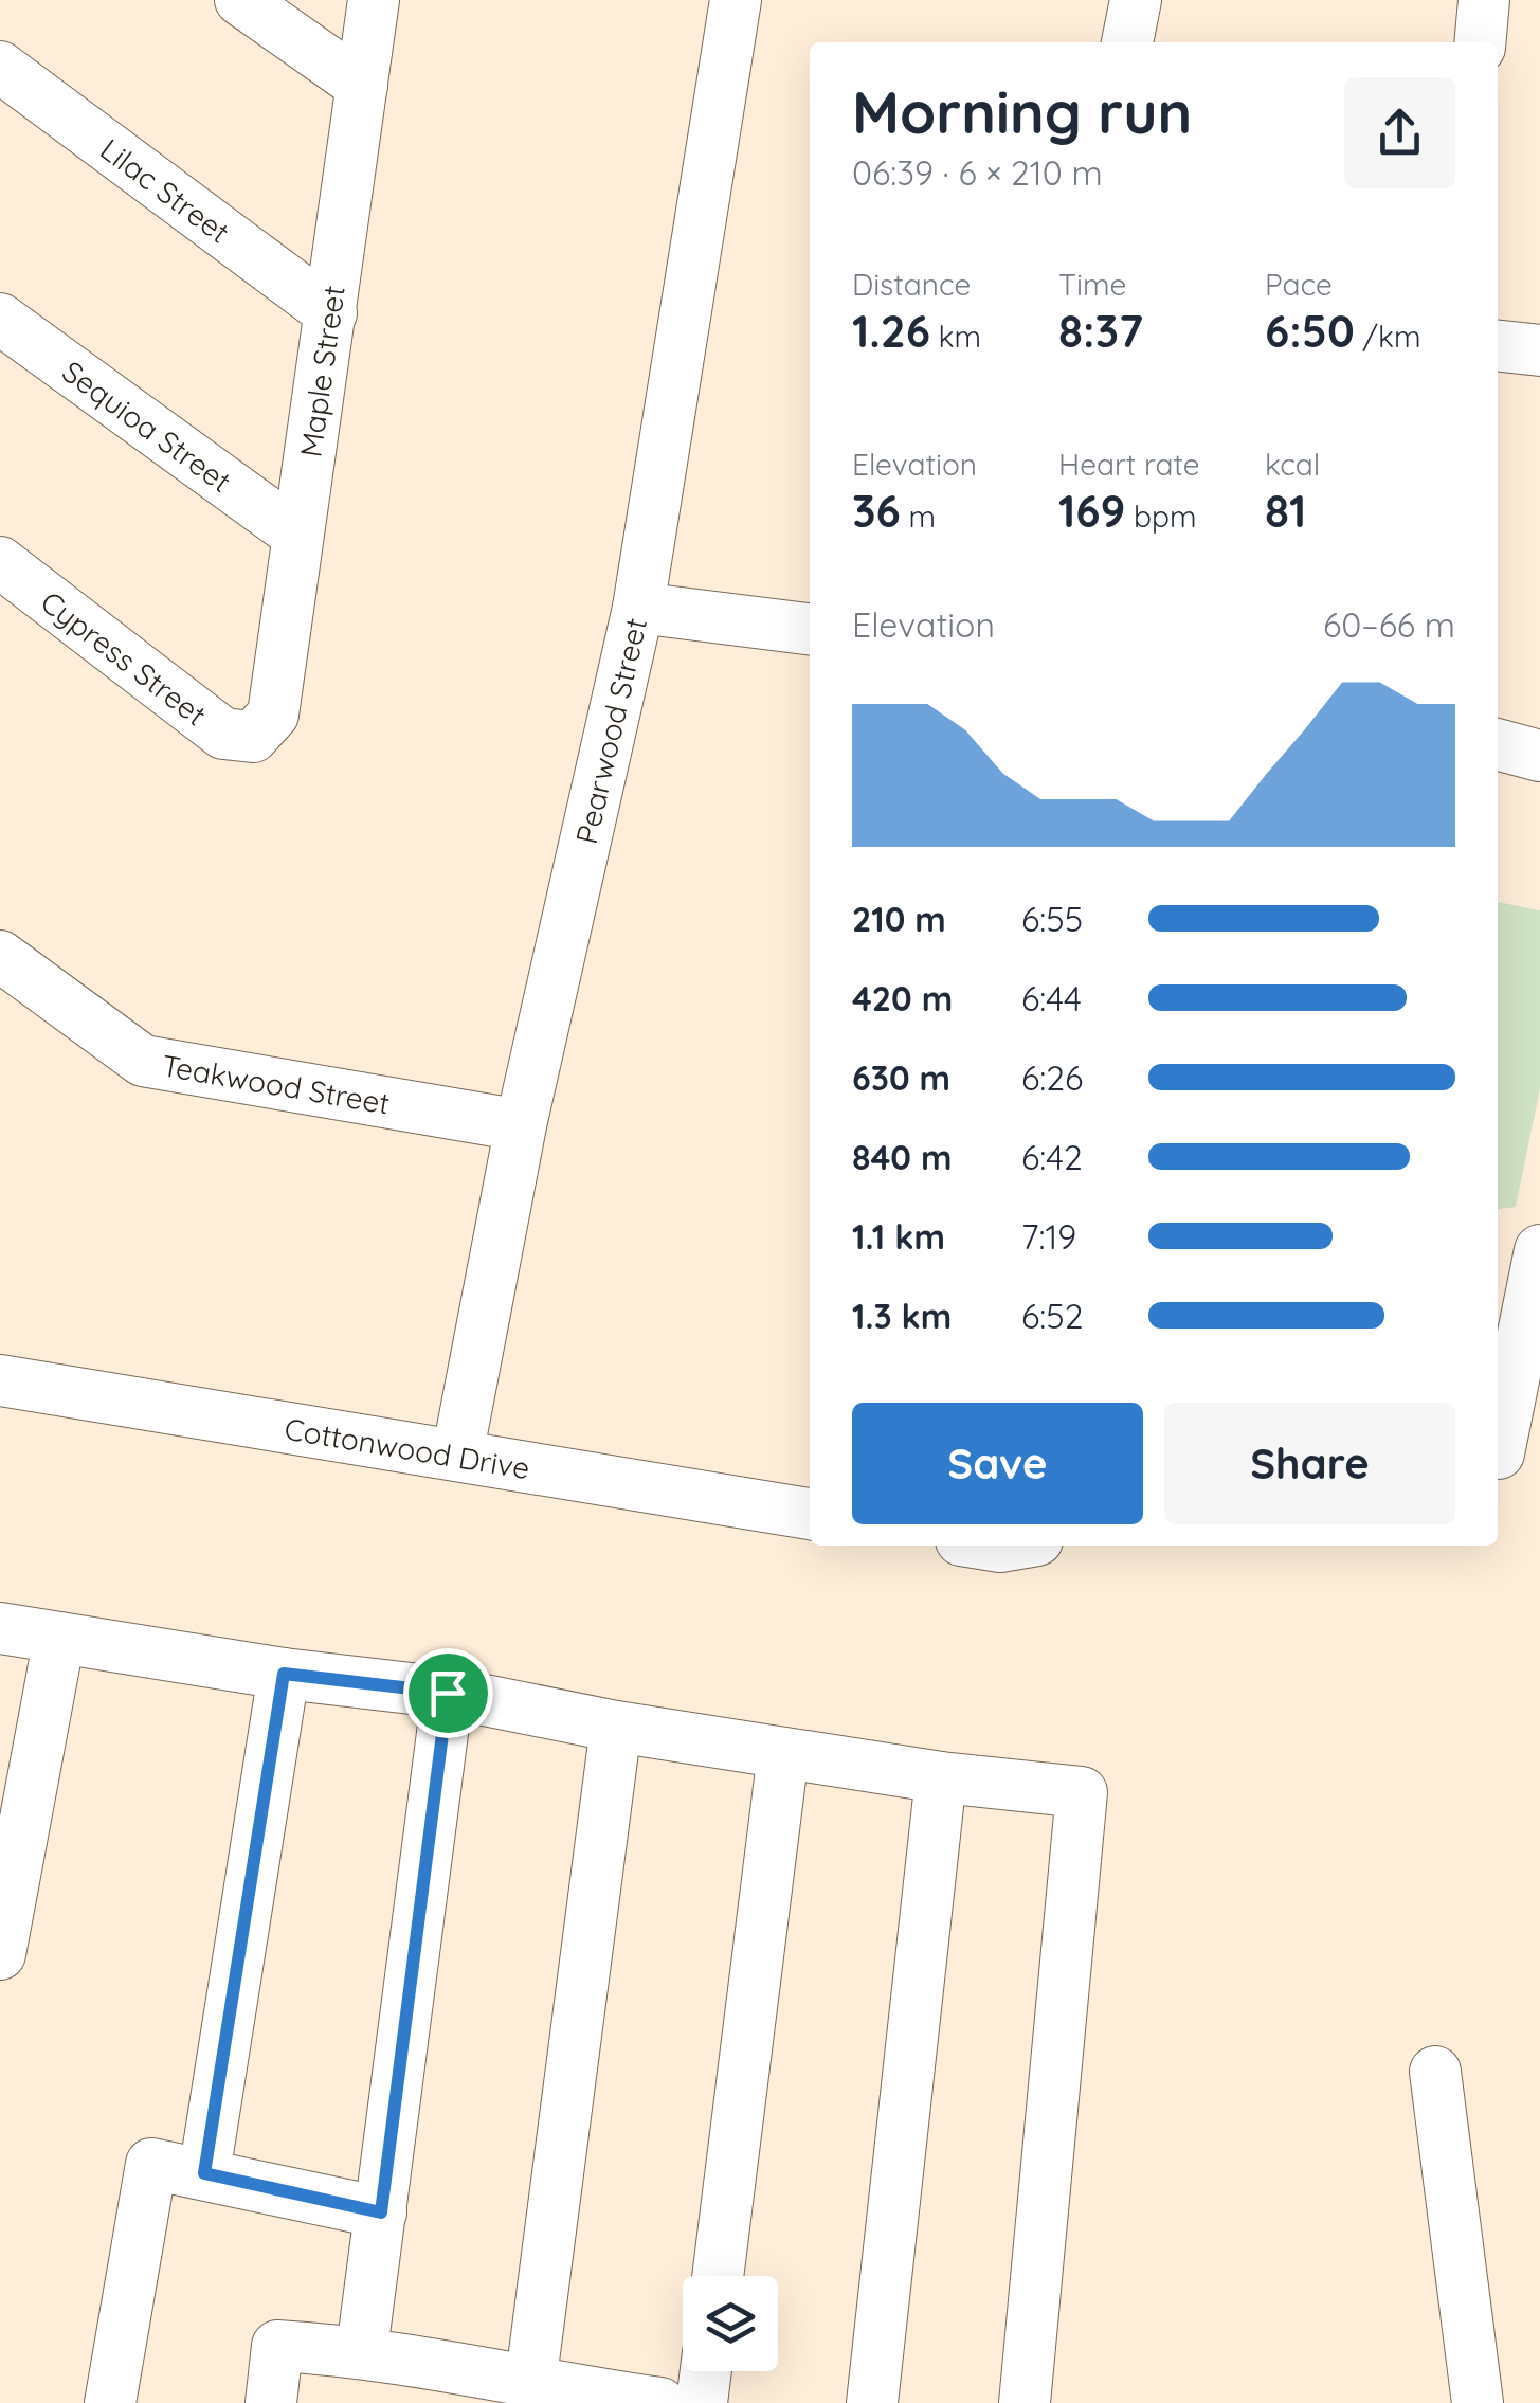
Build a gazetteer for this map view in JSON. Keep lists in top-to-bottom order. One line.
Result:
{"streets":{"street":["Lilac Street","Maple Street","Sequioa Street","Cypress Street","Pearwood Street","Teakwood Street","Cottonwood Drive"]},"crossings":[["Lilac Street","Maple Street"],["Maple Street","Sequioa Street"],["Maple Street","Cypress Street"],["Pearwood Street","Teakwood Street"],["Pearwood Street","Cottonwood Drive"]],"page":{"heading":["Morning run","06:39 · 6 × 210 m"],"stats":[["Distance","1.26 km"],["Time","8:37"],["Pace","6:50 /km"],["Elevation","36 m"],["Heart rate","169 bpm"],["kcal","81"]],"chart":["Elevation","60–66 m"],"list":[{"name":"210 m","note":"6:55"},{"name":"420 m","note":"6:44"},{"name":"630 m","note":"6:26"},{"name":"840 m","note":"6:42"},{"name":"1.1 km","note":"7:19"},{"name":"1.3 km","note":"6:52"}],"buttons":["Save","Share"]}}
